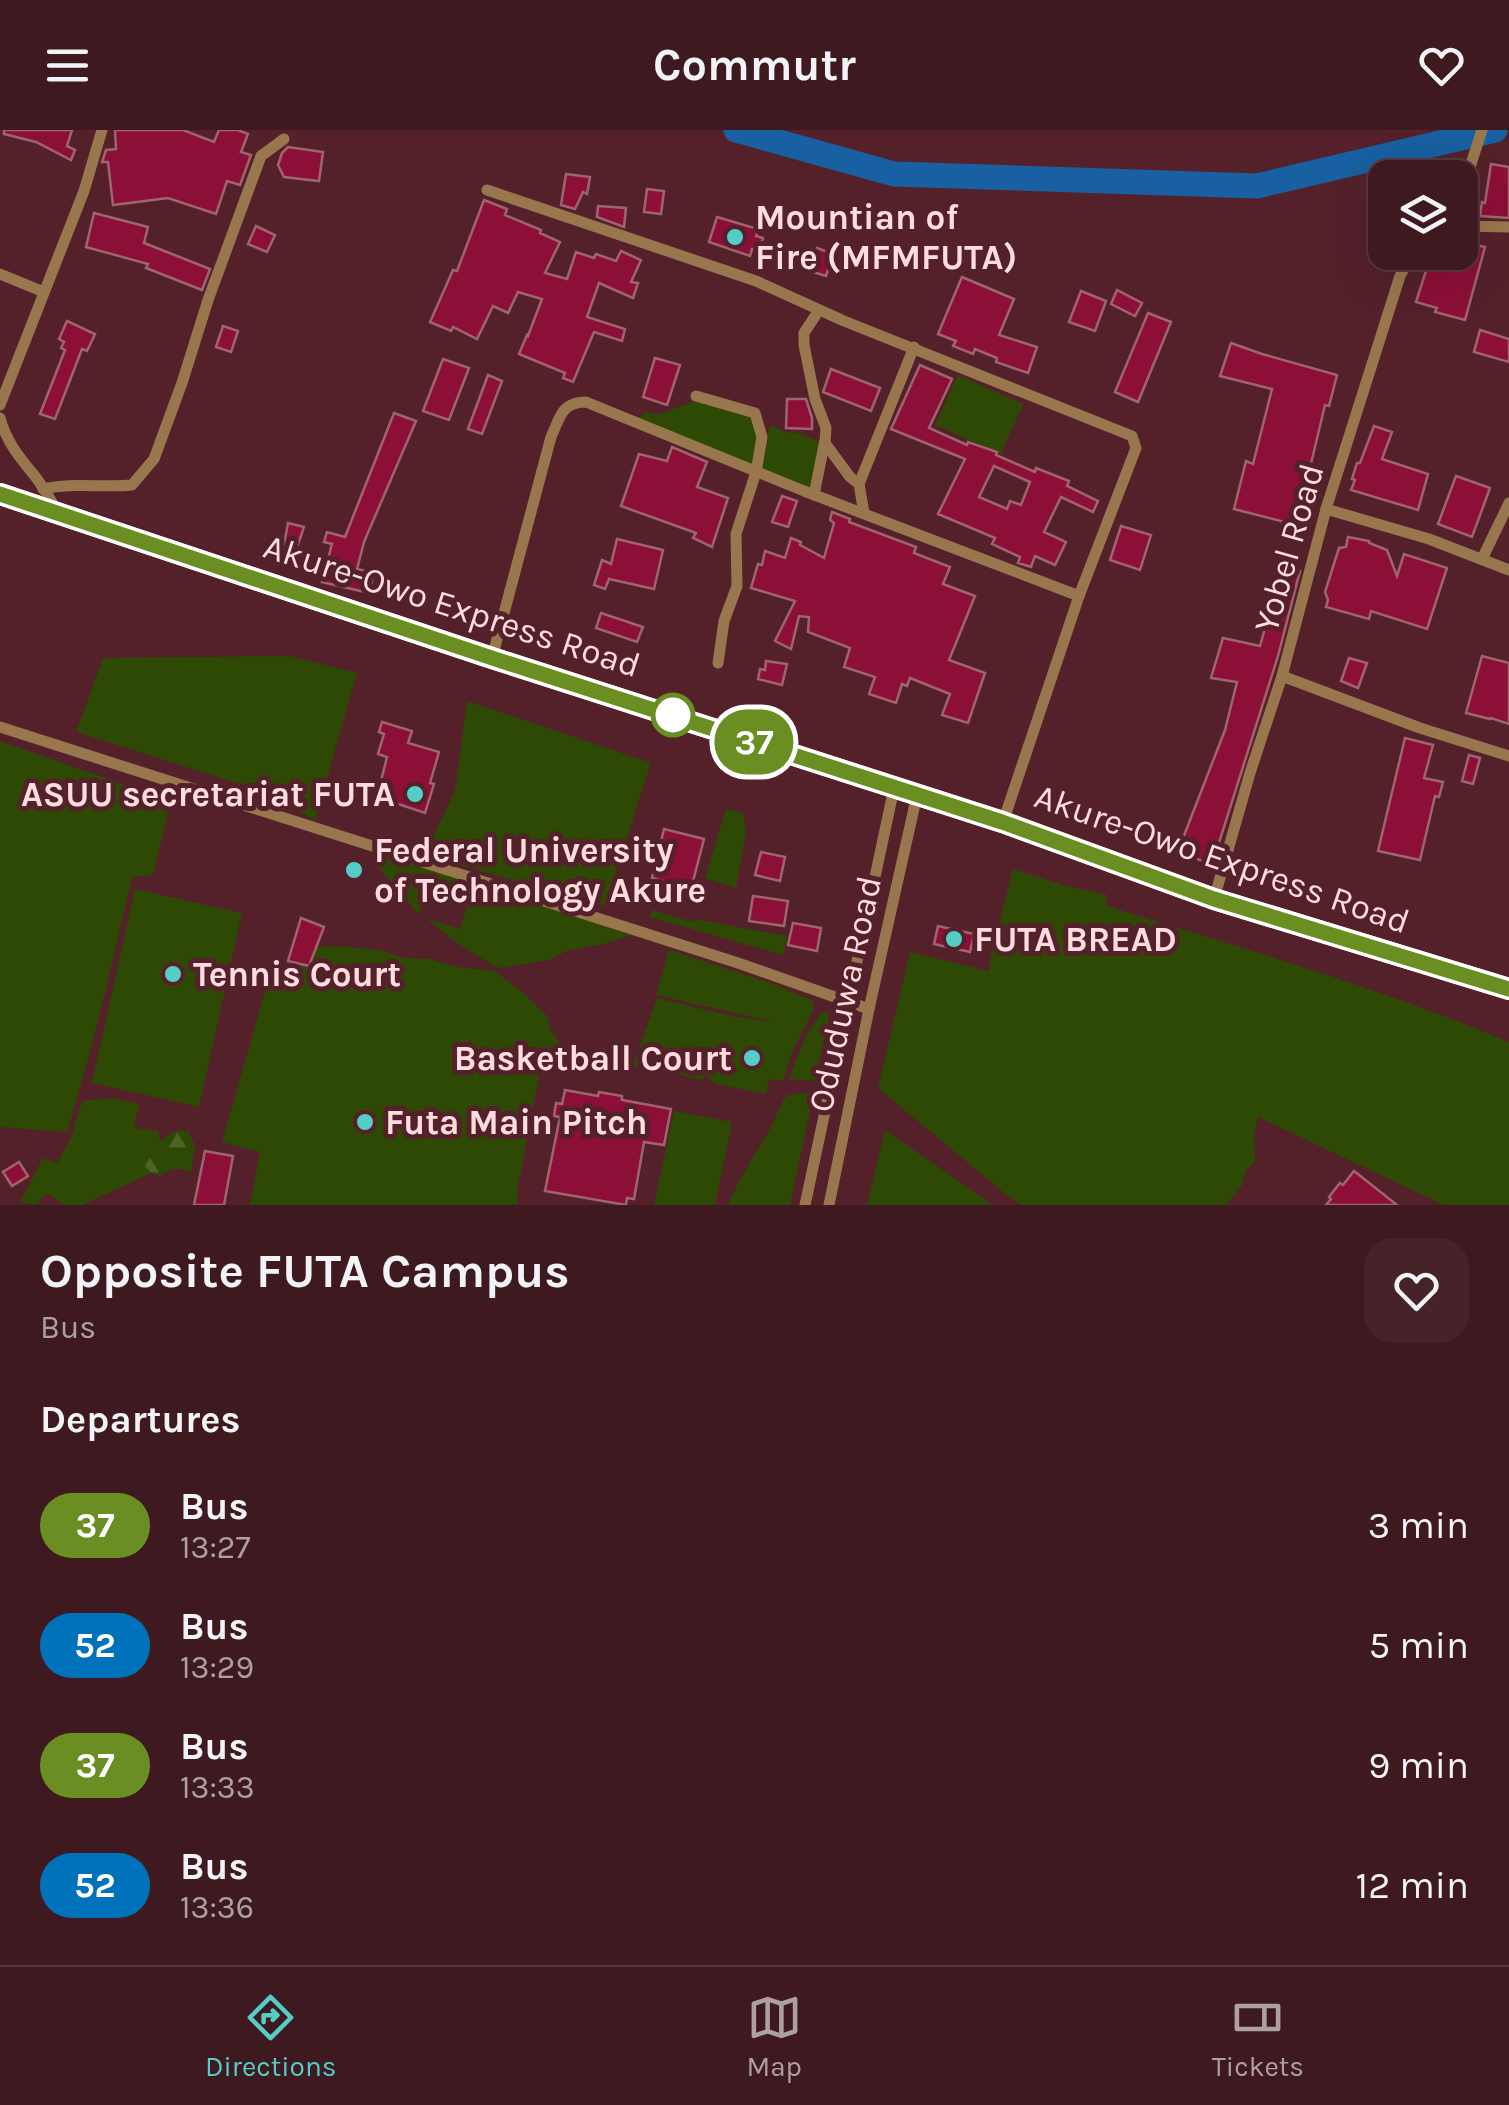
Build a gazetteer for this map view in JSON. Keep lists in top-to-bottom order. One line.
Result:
{"streets":{"highway":["Akure-Owo Express Road"],"street":["Yobel Road","Oduduwa Road"]},"crossings":[["Yobel Road","Akure-Owo Express Road"],["Akure-Owo Express Road","Oduduwa Road"]],"places":["Mountian of Fire (MFMFUTA)","ASUU secretariat FUTA","Federal University of Technology Akure","FUTA BREAD","Tennis Court","Basketball Court","Futa Main Pitch"],"lines":["bus line 37"],"page":{"header":"Commutr","on_map":"37","heading":[["Opposite FUTA Campus","Bus"],"Departures"],"list":[{"mark":"37","name":"Bus","note":"13:27","value":"3 min"},{"mark":"52","name":"Bus","note":"13:29","value":"5 min"},{"mark":"37","name":"Bus","note":"13:33","value":"9 min"},{"mark":"52","name":"Bus","note":"13:36","value":"12 min"}],"tabs":["Directions","Map","Tickets"]}}
